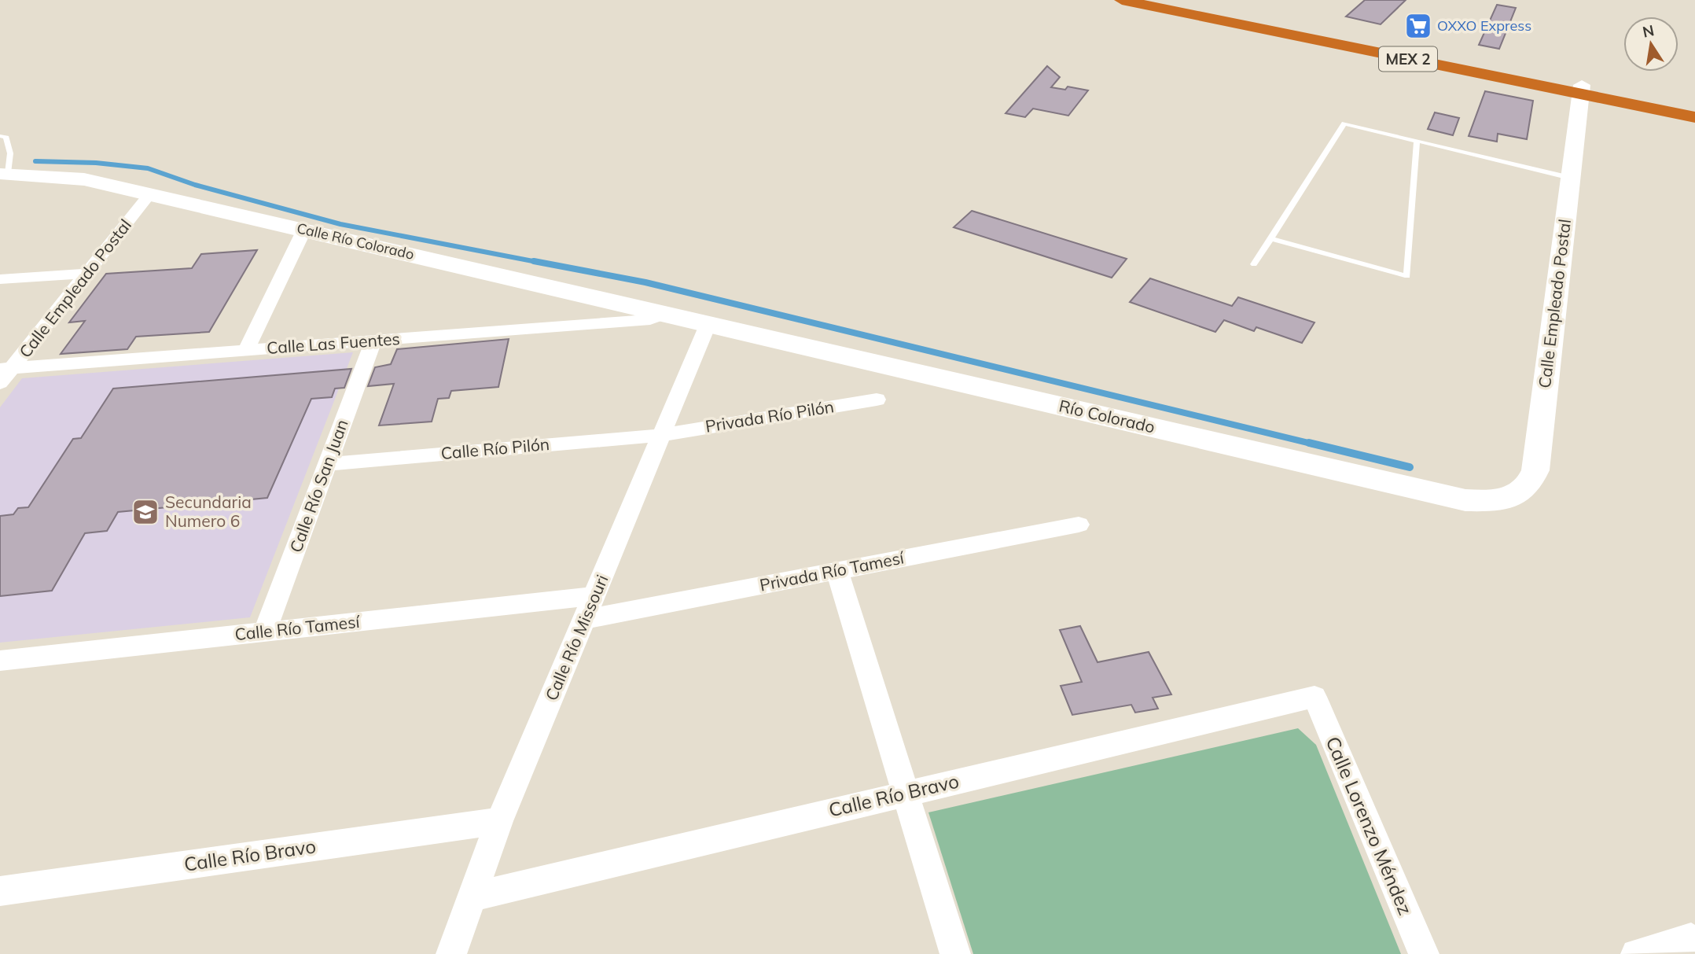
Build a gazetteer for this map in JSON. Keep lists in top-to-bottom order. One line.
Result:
{"streets":{"highway":["MEX 2"],"street":["Calle Río Colorado","Calle Empleado Postal","Calle Las Fuentes","Privada Río Pilón","Río Colorado","Calle Río Pilón","Calle Río San Juan","Privada Río Tamesí","Calle Río Tamesí","Calle Río Missouri","Calle Río Bravo","Calle Lorenzo Méndez"]},"crossings":[["MEX 2","Calle Empleado Postal"],["Calle Río Colorado","Calle Empleado Postal"],["Calle Río Colorado","Calle Las Fuentes"],["Calle Río Colorado","Río Colorado"],["Calle Río Colorado","Calle Río Missouri"],["Calle Empleado Postal","Calle Las Fuentes"],["Calle Empleado Postal","Río Colorado"],["Calle Las Fuentes","Calle Río San Juan"],["Privada Río Pilón","Calle Río Pilón"],["Privada Río Pilón","Calle Río Missouri"],["Río Colorado","Calle Río Missouri"],["Calle Río Pilón","Calle Río San Juan"],["Calle Río Pilón","Calle Río Missouri"],["Calle Río San Juan","Calle Río Tamesí"],["Privada Río Tamesí","Calle Río Missouri"],["Calle Río Tamesí","Calle Río Missouri"],["Calle Río Missouri","Calle Río Bravo"],["Calle Río Bravo","Calle Lorenzo Méndez"]],"places":{"supermarket":["OXXO Express"],"school or university":["Secundaria Numero 6"]},"north":"top"}
